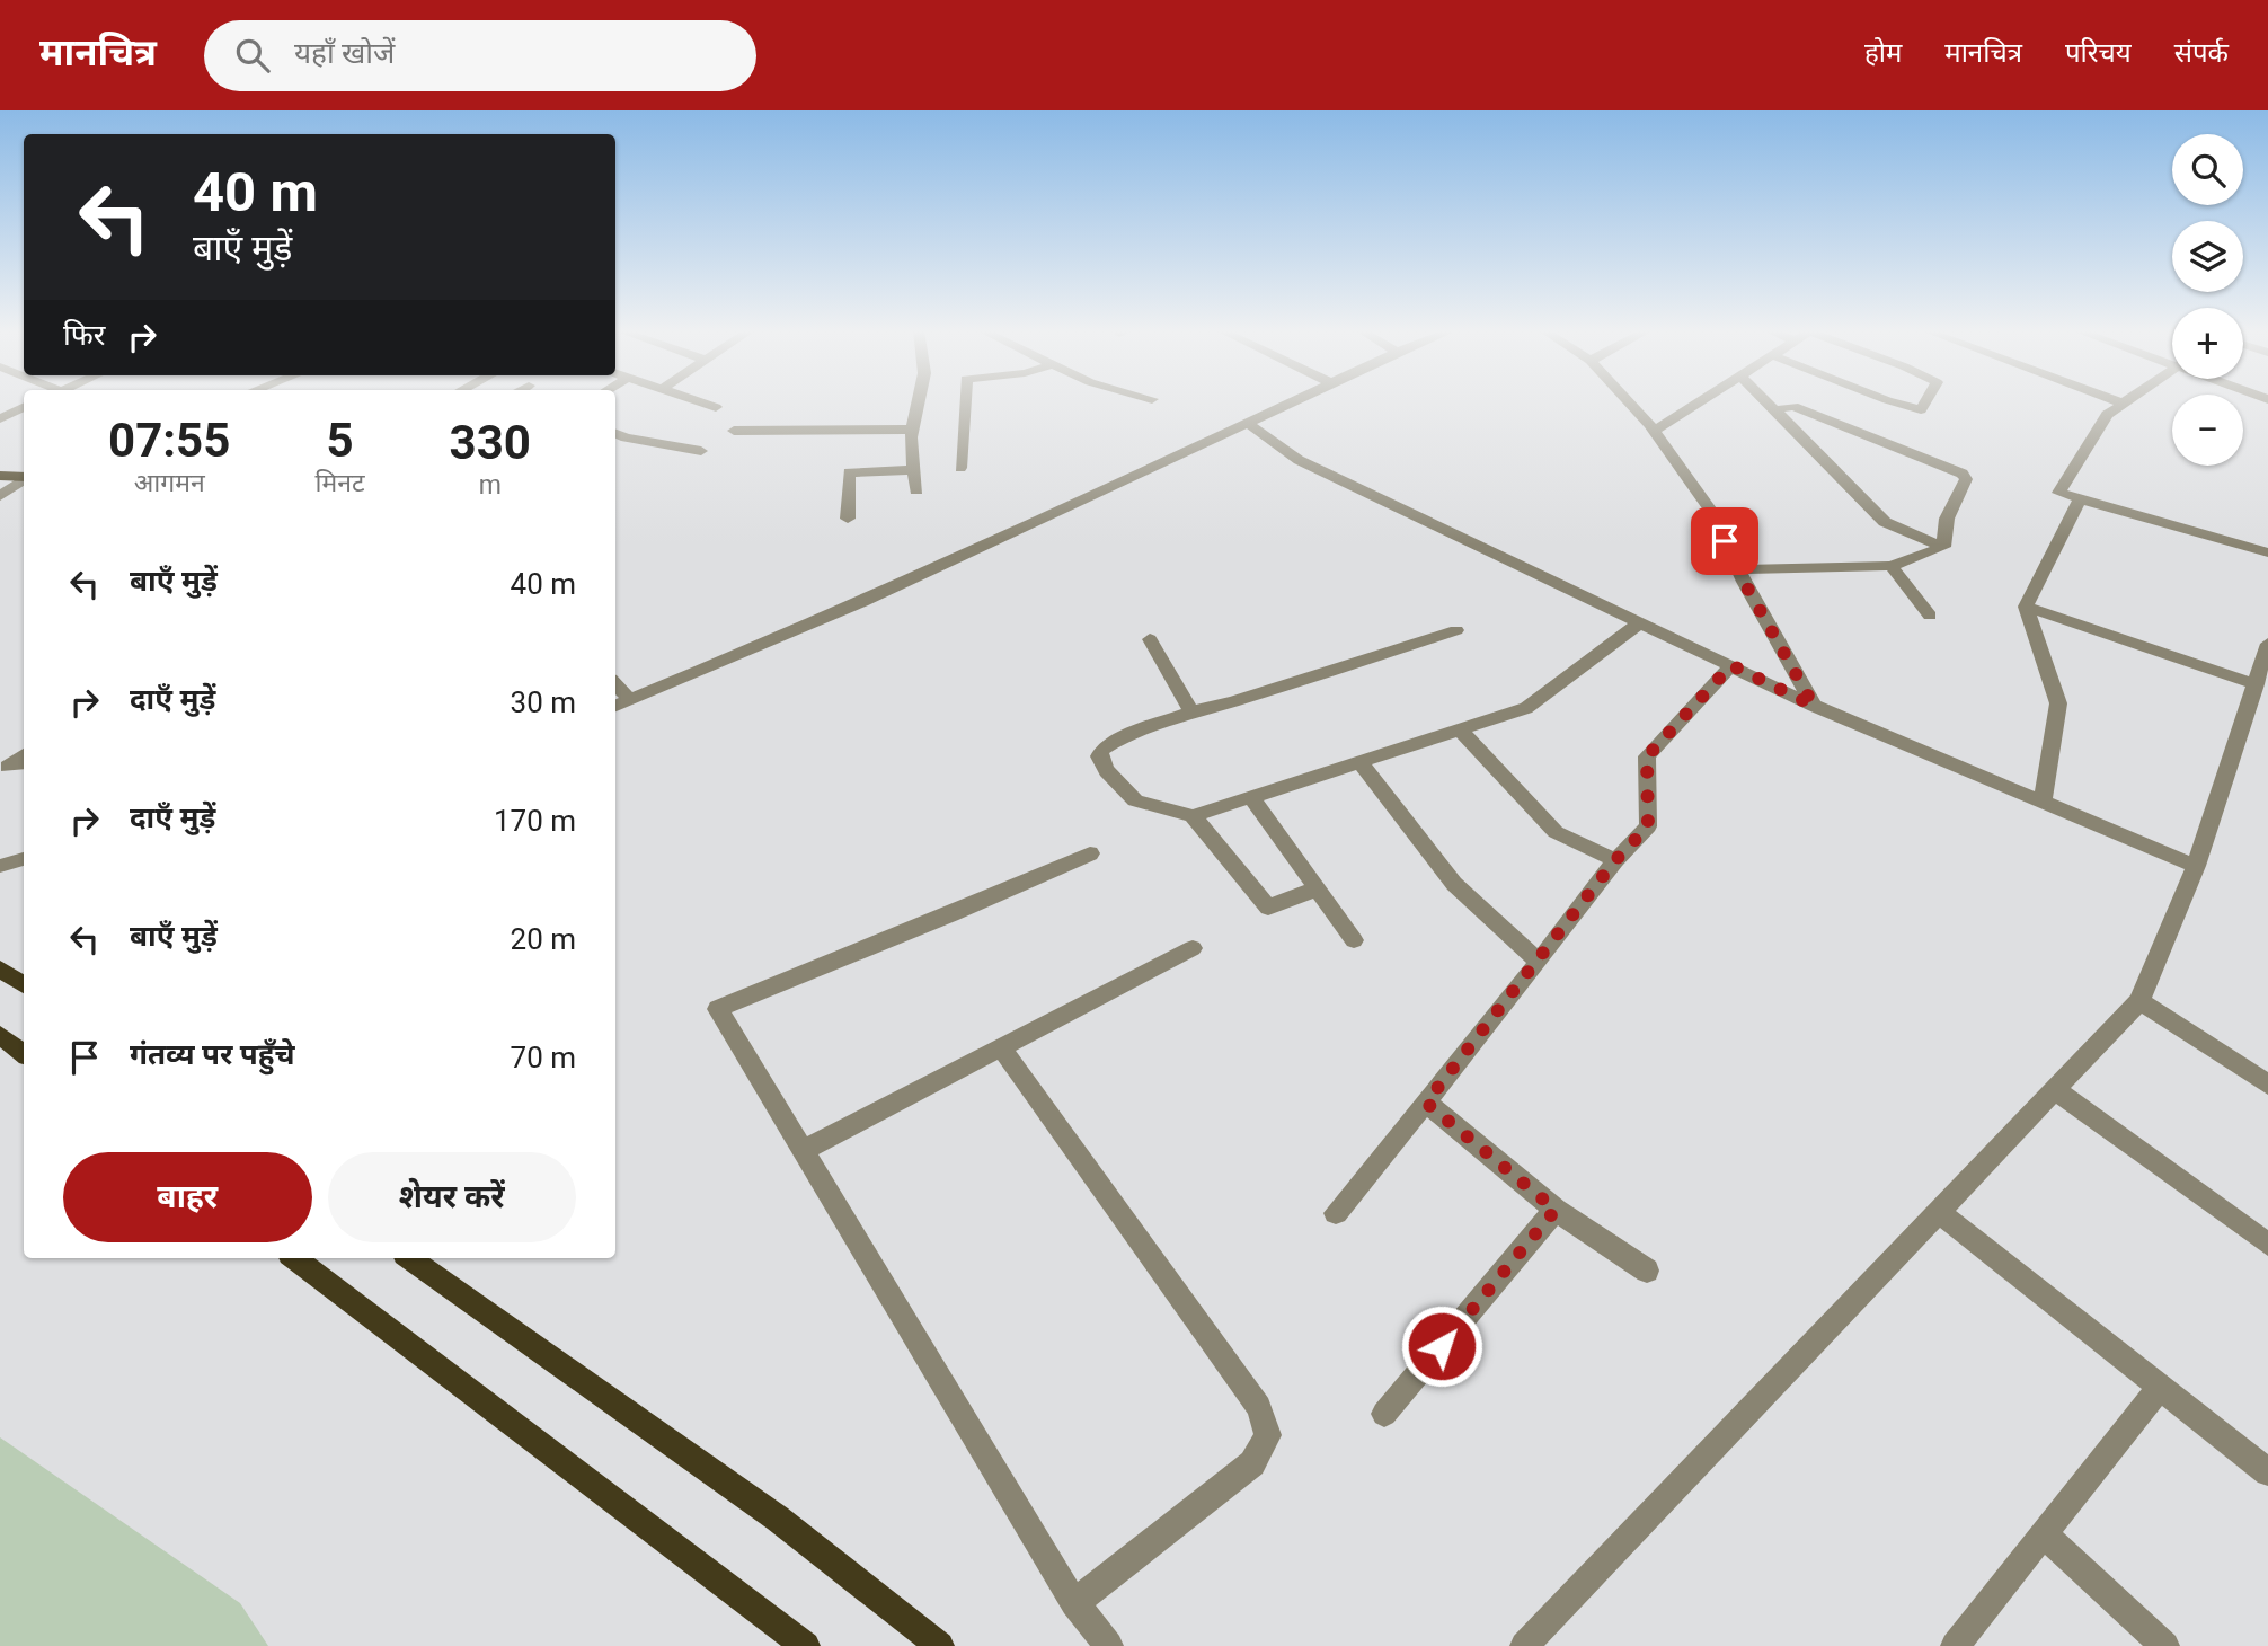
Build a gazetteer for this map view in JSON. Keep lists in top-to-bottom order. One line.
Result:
{"page":{"header":"मानचित्र","search":"यहाँ खोजें","nav":["होम","मानचित्र","परिचय","संपर्क"],"map_buttons":["+","−"],"turn":["40 m","बाएँ मुड़ें"],"then":"फिर","eta":["07:55","आगमन","5","मिनट","330","m"],"list":[{"name":"बाएँ मुड़ें","value":"40 m"},{"name":"दाएँ मुड़ें","value":"30 m"},{"name":"दाएँ मुड़ें","value":"170 m"},{"name":"बाएँ मुड़ें","value":"20 m"},{"name":"गंतव्य पर पहुँचे","value":"70 m"}],"buttons":["बाहर","शेयर करें"]}}
